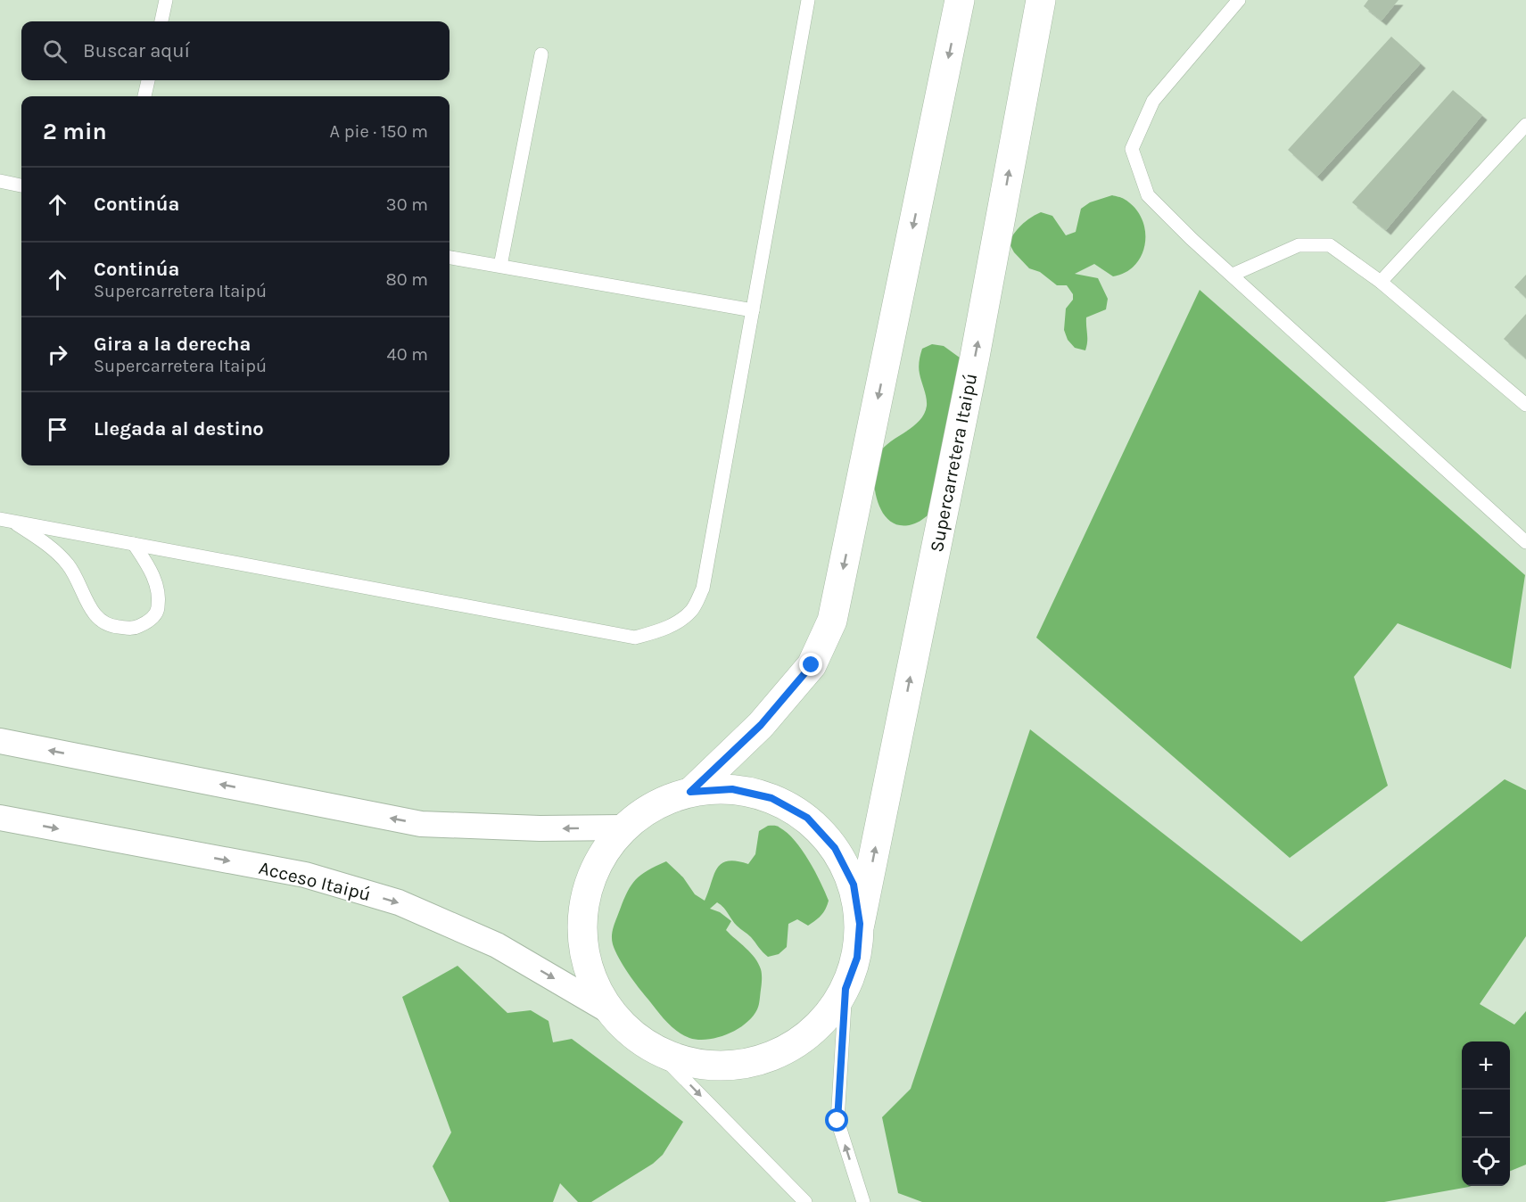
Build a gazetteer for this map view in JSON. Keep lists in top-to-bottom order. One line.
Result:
{"streets":{"street":["Supercarretera Itaipú","Acceso Itaipú"]},"crossings":[["Supercarretera Itaipú","Acceso Itaipú"]],"page":{"search":"Buscar aquí","heading":["2 min","A pie · 150 m"],"list":[["Continúa","30 m"],["Continúa","Supercarretera Itaipú","80 m"],["Gira a la derecha","Supercarretera Itaipú","40 m"],"Llegada al destino"],"map_buttons":["+","−"]}}
